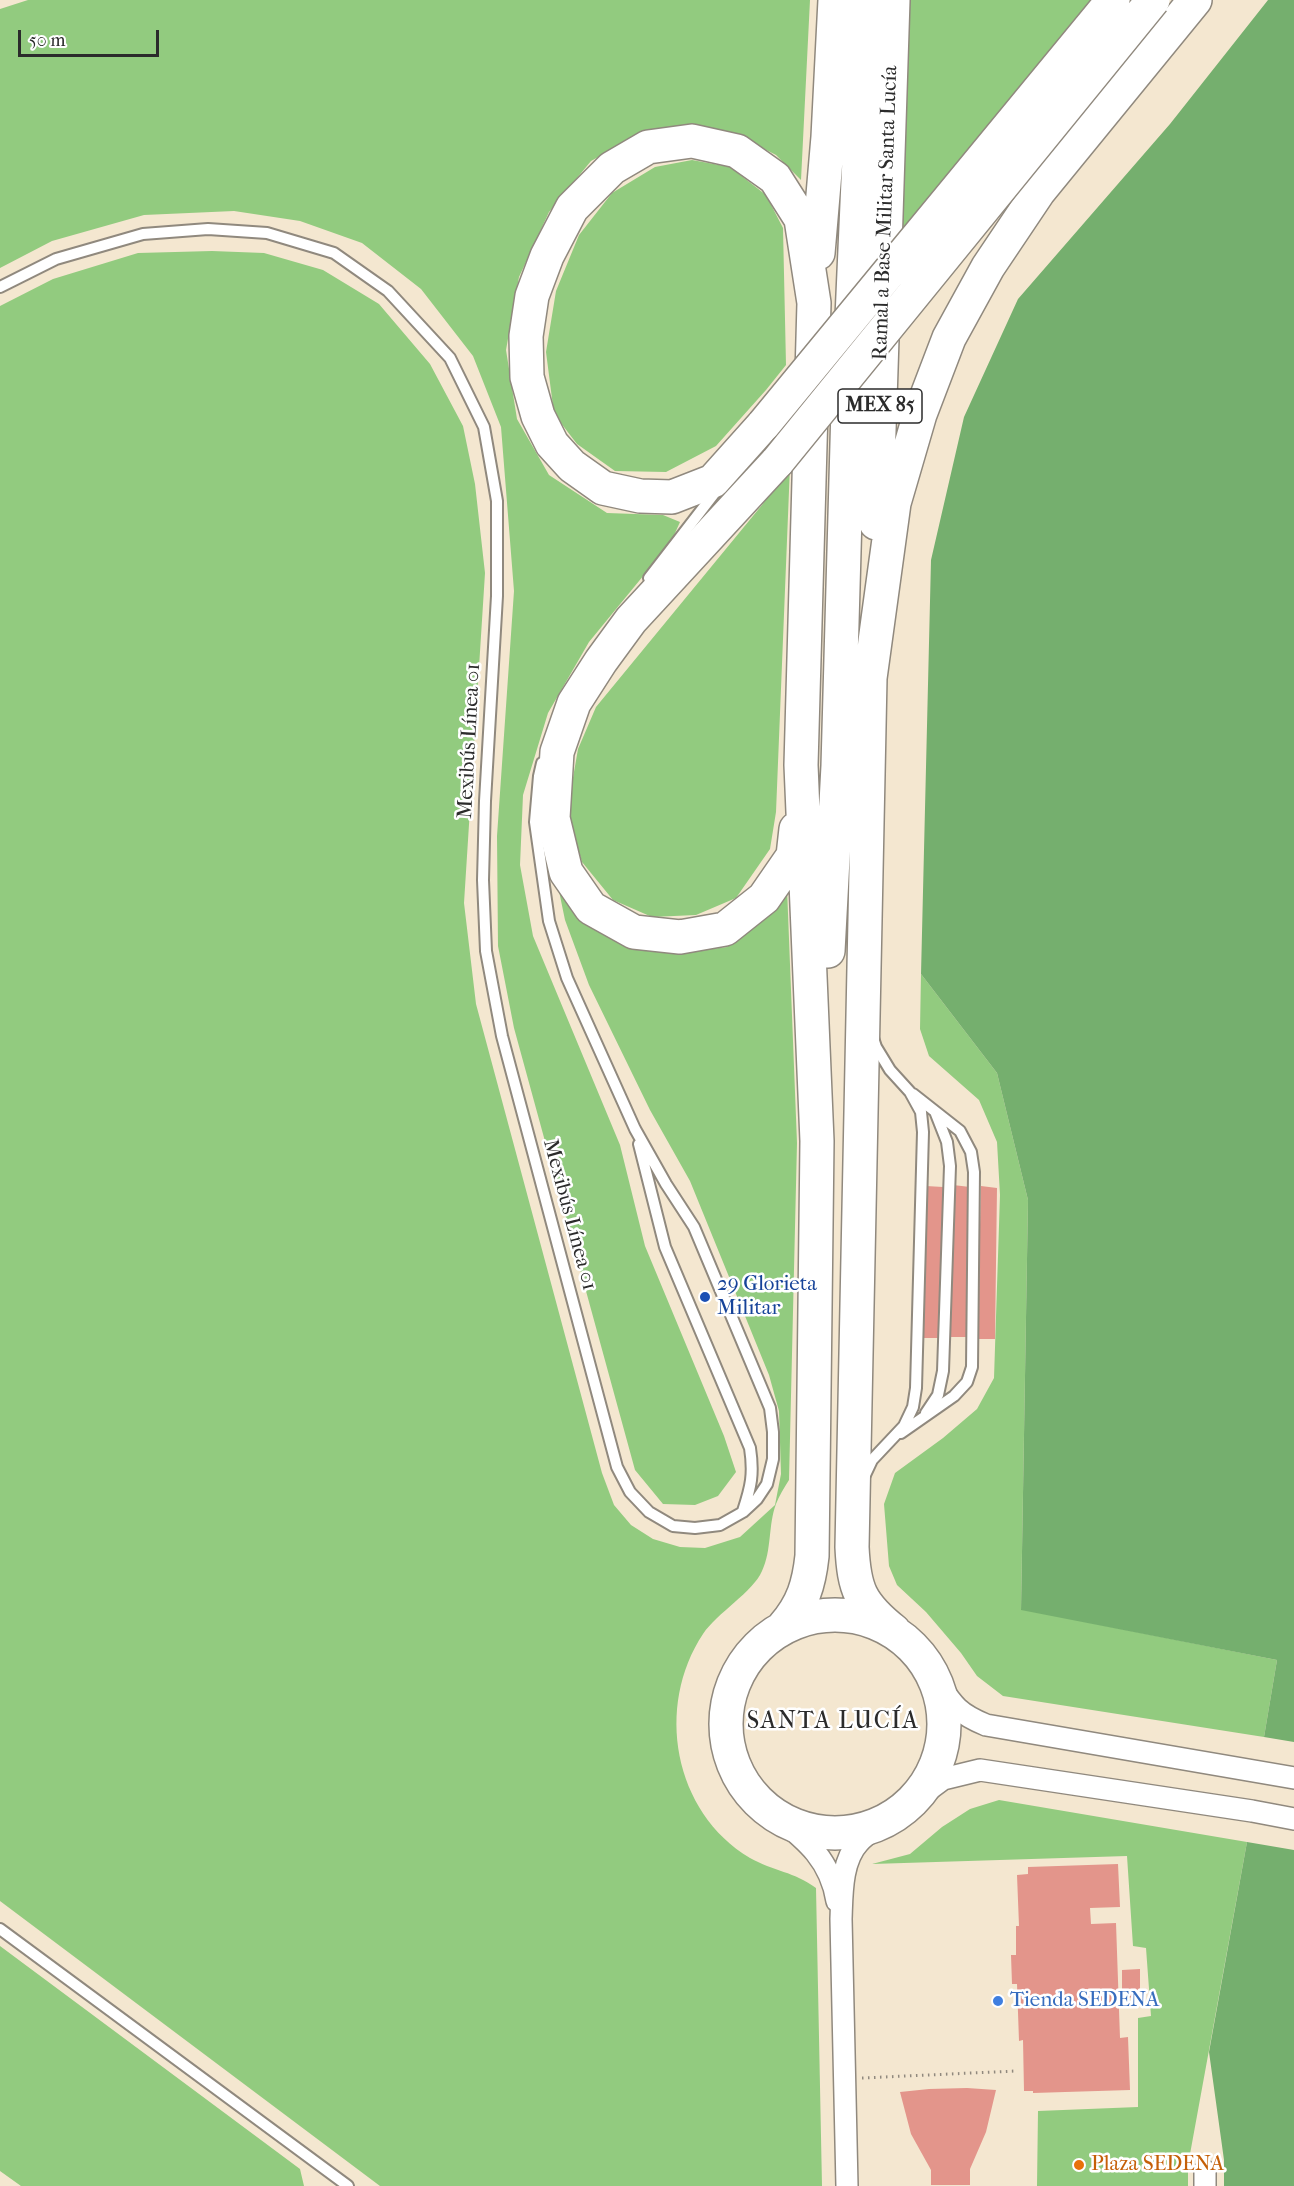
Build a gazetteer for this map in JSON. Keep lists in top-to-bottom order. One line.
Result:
{"streets":{"main road":["Ramal a Base Militar Santa Lucía","MEX 85"],"lane":["Mexibús Línea 01"]},"districts":["SANTA LUCÍA"],"places":["29 Glorieta Militar","Tienda SEDENA","Plaza SEDENA"],"scale_bar":"50 m"}
